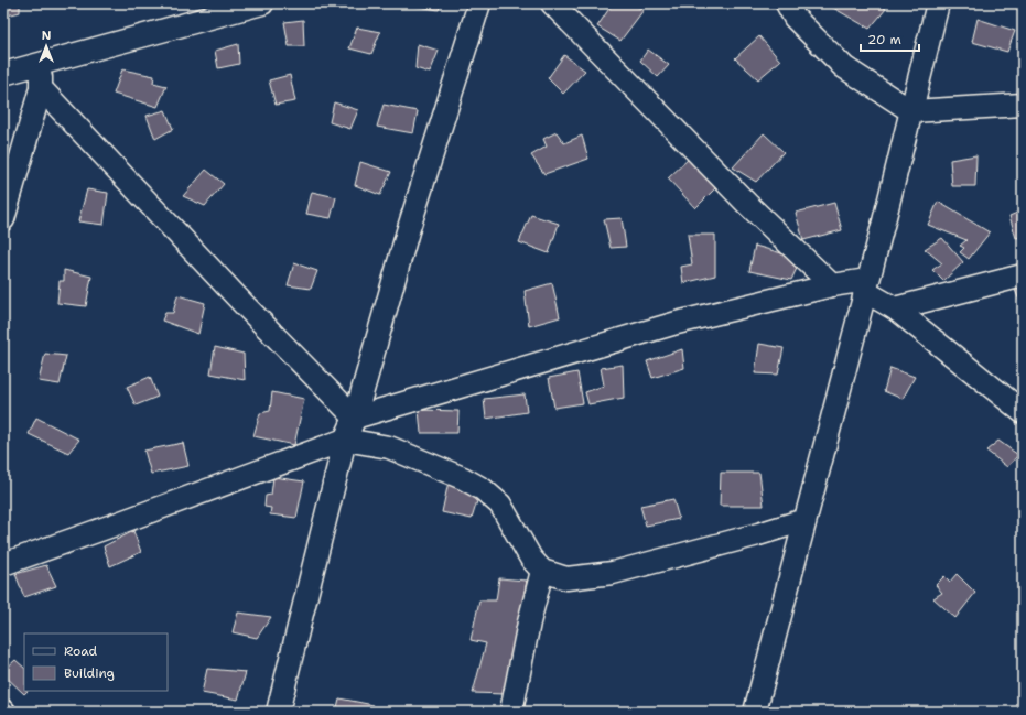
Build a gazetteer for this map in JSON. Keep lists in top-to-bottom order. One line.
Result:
{"legend":["Road","Building"],"scale_bar":"20 m","north":"top"}
